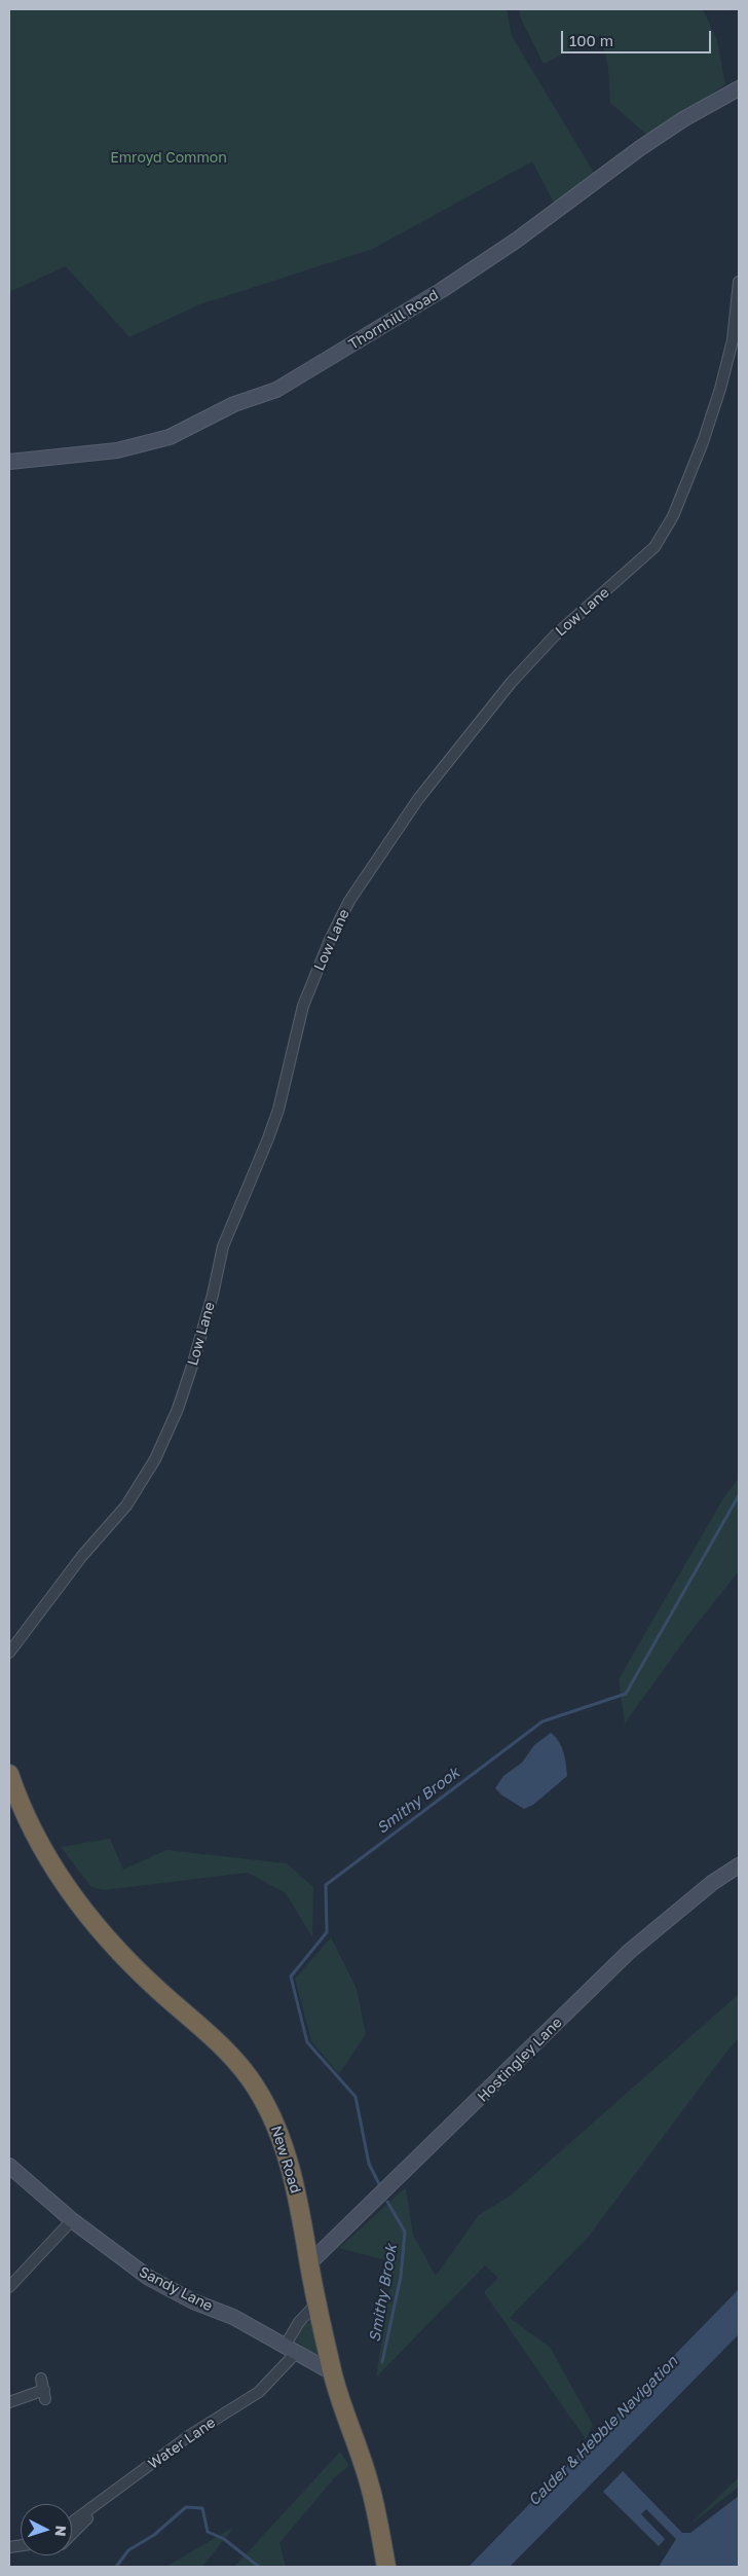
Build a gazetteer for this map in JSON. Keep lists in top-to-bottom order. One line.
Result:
{"streets":{"highway":["New Road"],"street":["Thornhill Road","Low Lane","Hostingley Lane","Sandy Lane","Water Lane"]},"crossings":[["Hostingley Lane","New Road"],["New Road","Sandy Lane"],["New Road","Water Lane"],["Sandy Lane","Water Lane"]],"water":["Smithy Brook","Calder & Hebble Navigation"],"parks":["Emroyd Common"],"scale_bar":"100 m","north":"right"}
